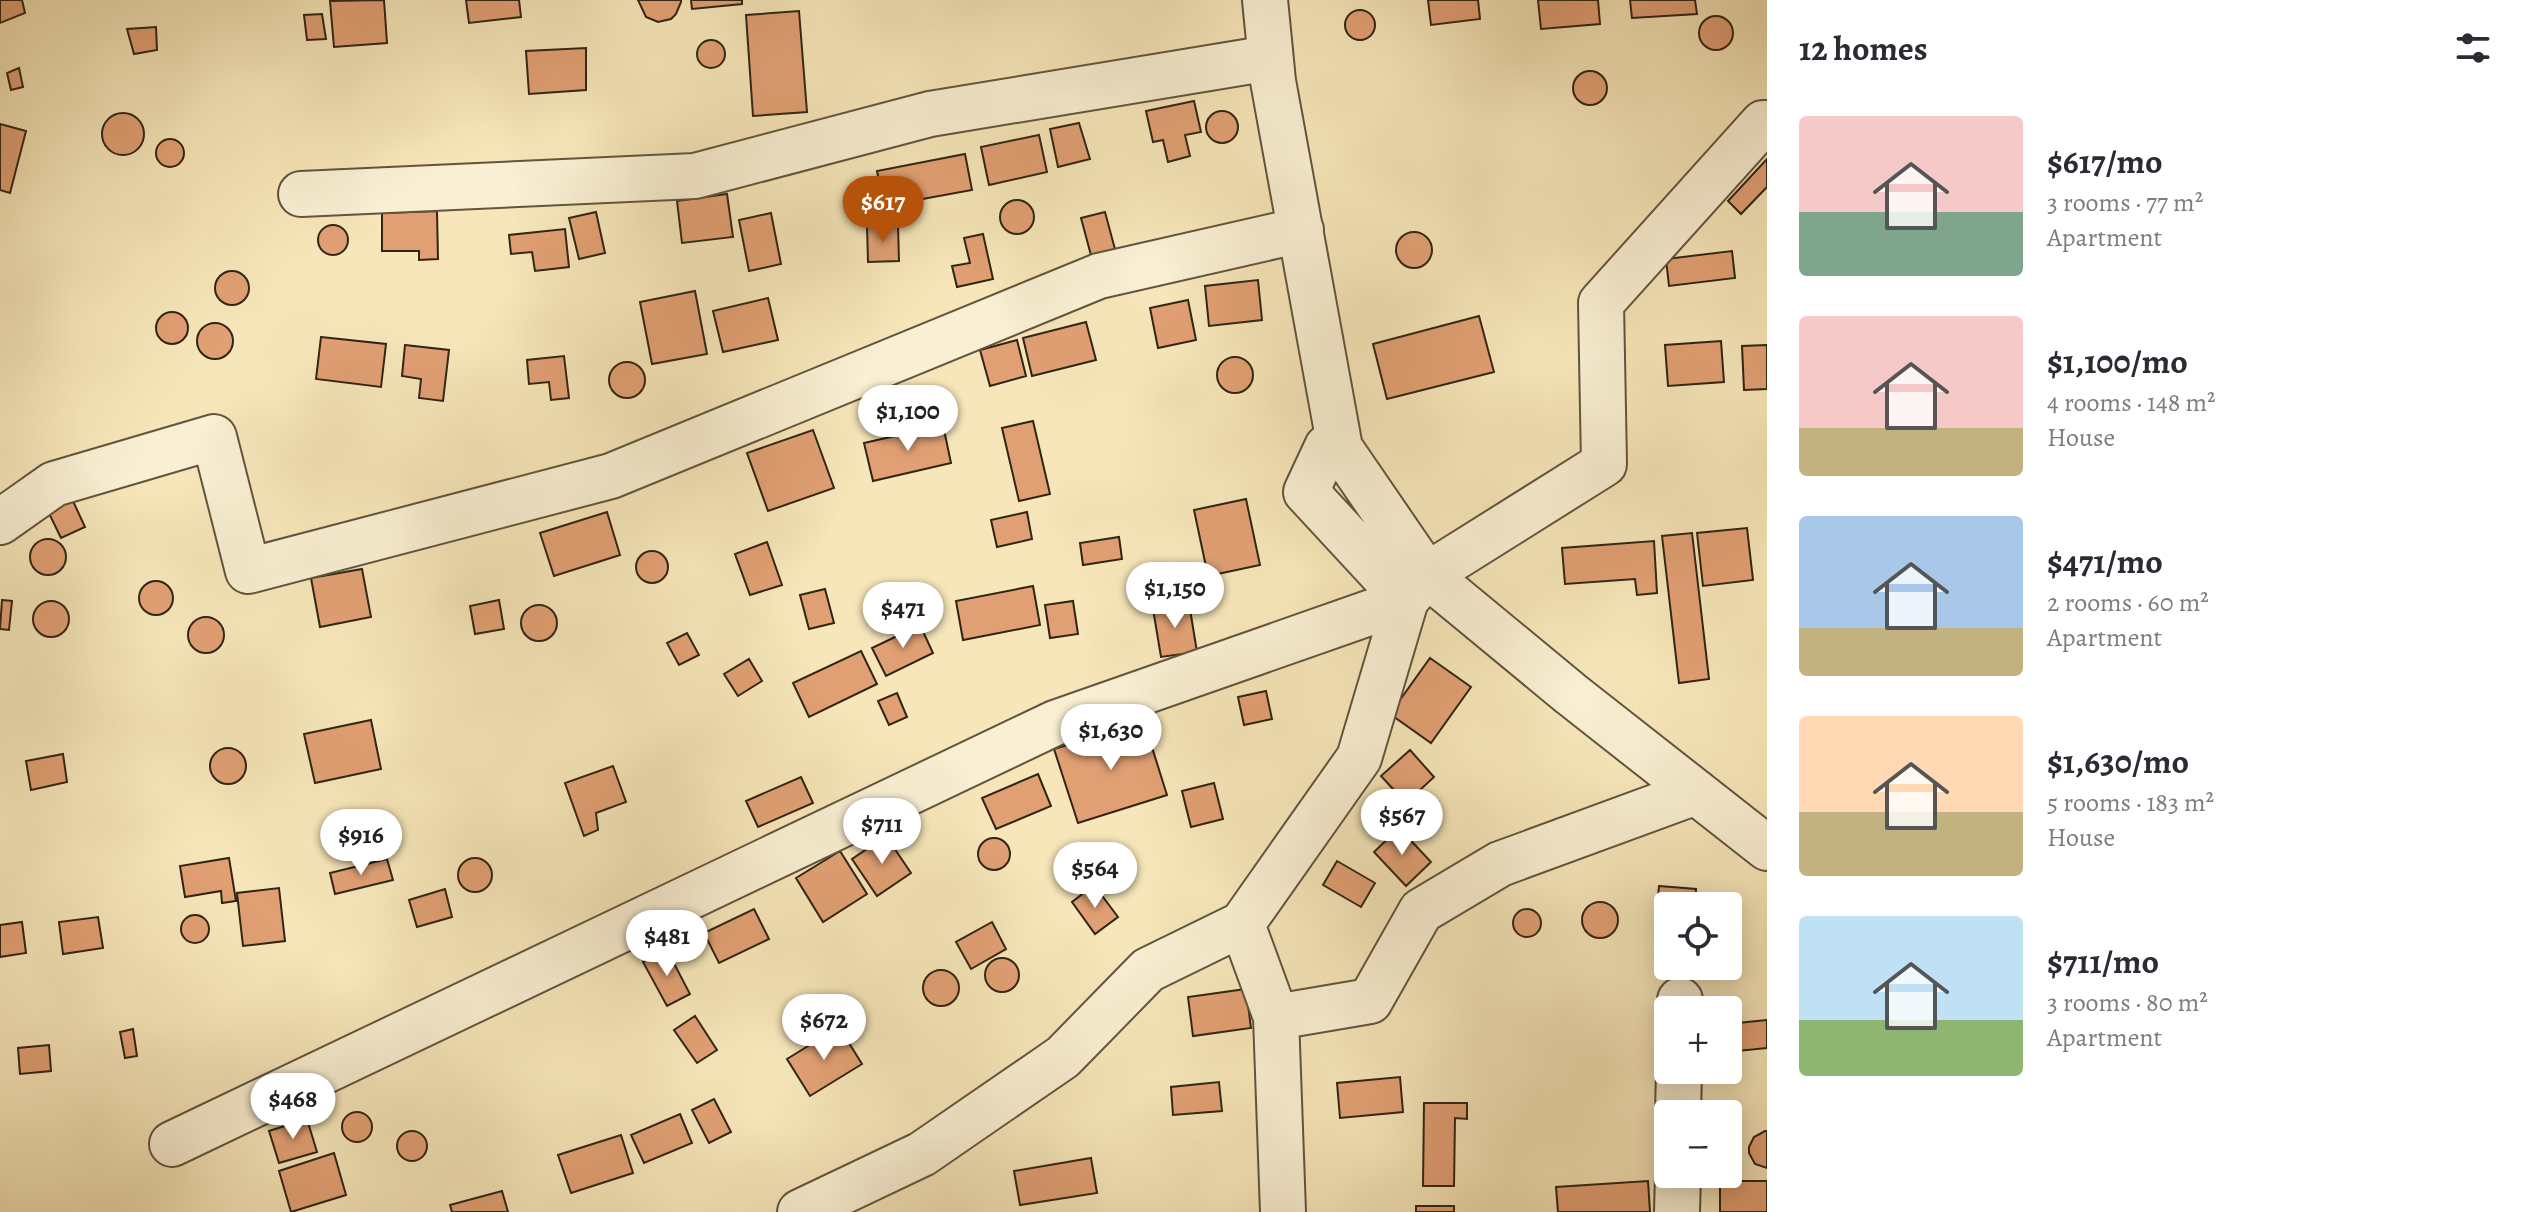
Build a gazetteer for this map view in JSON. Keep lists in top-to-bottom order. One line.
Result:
{"page":{"heading":"12 homes","list":[{"name":"$617/mo","note":"3 rooms · 77 m² · Apartment"},{"name":"$1,100/mo","note":"4 rooms · 148 m² · House"},{"name":"$471/mo","note":"2 rooms · 60 m² · Apartment"},{"name":"$1,630/mo","note":"5 rooms · 183 m² · House"},{"name":"$711/mo","note":"3 rooms · 80 m² · Apartment"}],"price":["$617","$1,100","$1,150","$471","$1,630","$567","$711","$916","$564","$481","$672","$468"],"map_buttons":["+","−"]}}
